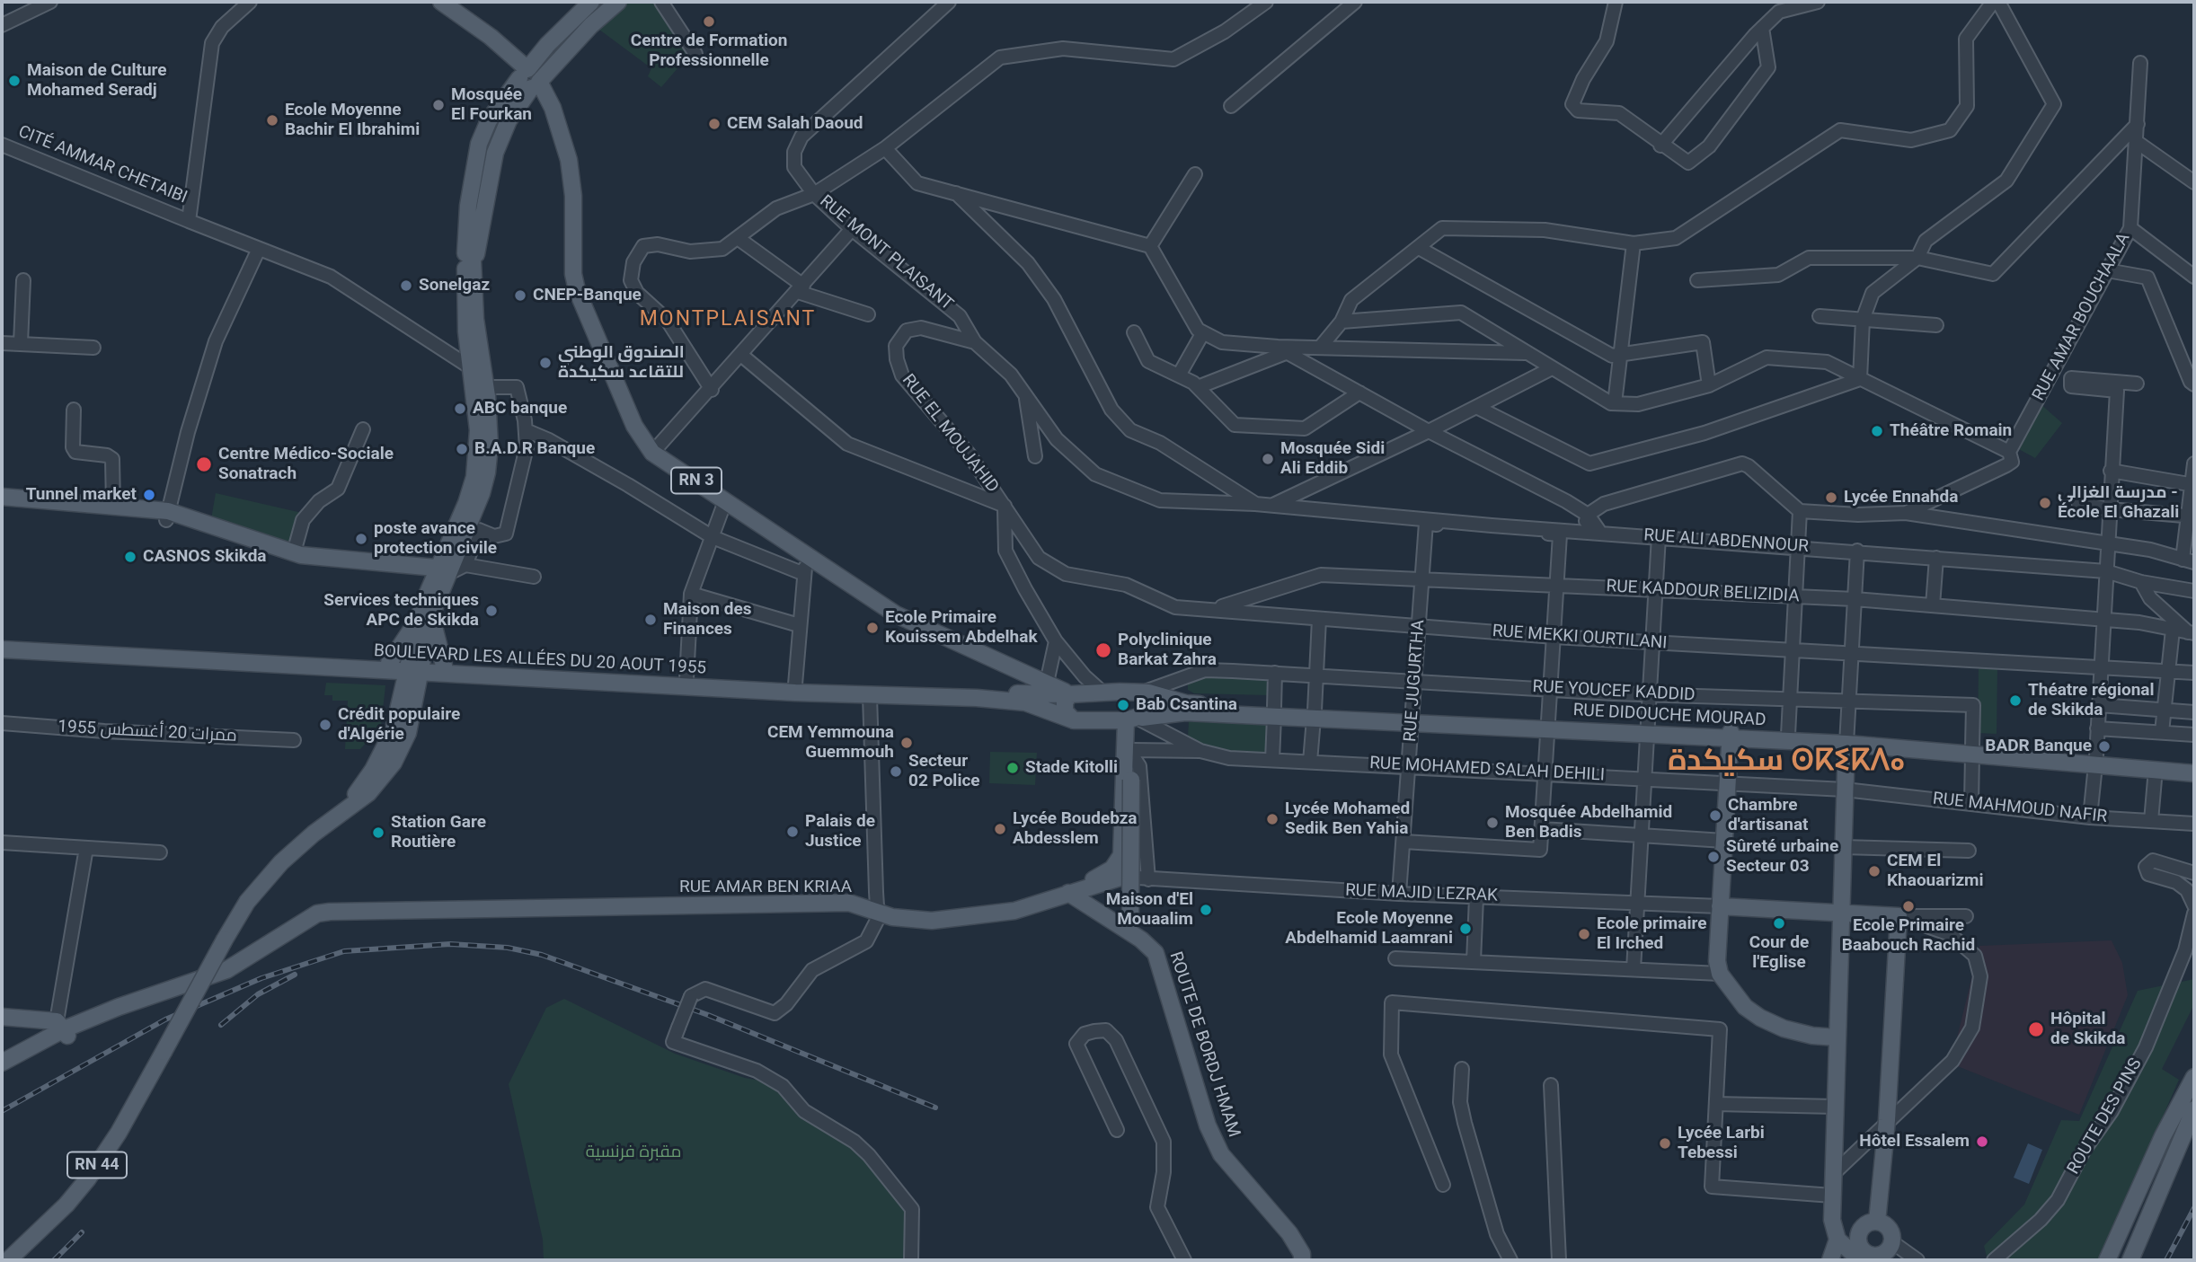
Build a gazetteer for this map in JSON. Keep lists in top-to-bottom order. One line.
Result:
{"streets":{"main road":["RN 3","BOULEVARD LES ALLÉES DU 20 AOUT 1955","RUE DIDOUCHE MOURAD","RUE AMAR BEN KRIAA","ROUTE DE BORDJ HMAM","RN 44"],"street":["CITÉ AMMAR CHETAIBI","RUE MONT PLAISANT","RUE AMAR BOUCHAALA","RUE EL MOUJAHID","RUE ALI ABDENNOUR","RUE KADDOUR BELIZIDIA","RUE MEKKI OURTILANI","RUE JUGURTHA","RUE YOUCEF KADDID","ممرات 20 أغسطس 1955","RUE MOHAMED SALAH DEHILI","RUE MAHMOUD NAFIR","RUE MAJID LEZRAK","ROUTE DES PINS"]},"crossings":[["RUE MONT PLAISANT","RUE EL MOUJAHID"],["RUE MONT PLAISANT","RUE ALI ABDENNOUR"],["RUE EL MOUJAHID","RUE MEKKI OURTILANI"],["RUE EL MOUJAHID","RUE DIDOUCHE MOURAD"],["RN 3","BOULEVARD LES ALLÉES DU 20 AOUT 1955"],["RN 3","RUE DIDOUCHE MOURAD"],["RUE ALI ABDENNOUR","RUE JUGURTHA"],["RUE KADDOUR BELIZIDIA","RUE MEKKI OURTILANI"],["RUE KADDOUR BELIZIDIA","RUE JUGURTHA"],["RUE MEKKI OURTILANI","RUE JUGURTHA"],["BOULEVARD LES ALLÉES DU 20 AOUT 1955","RUE DIDOUCHE MOURAD"],["RUE JUGURTHA","RUE YOUCEF KADDID"],["RUE JUGURTHA","RUE DIDOUCHE MOURAD"],["RUE JUGURTHA","RUE MOHAMED SALAH DEHILI"],["RUE JUGURTHA","RUE MAJID LEZRAK"],["RUE YOUCEF KADDID","RUE DIDOUCHE MOURAD"],["RUE DIDOUCHE MOURAD","RUE MOHAMED SALAH DEHILI"],["RUE MOHAMED SALAH DEHILI","RUE MAHMOUD NAFIR"]],"districts":["MONTPLAISANT","سكيكدة ⵙⴽⵉⴽⴷⴰ"],"parks":["مقبرة فرنسية"],"places":["Centre de Formation Professionnelle","Maison de Culture Mohamed Seradj","Mosquée El Fourkan","Ecole Moyenne Bachir El Ibrahimi","CEM Salah Daoud","Sonelgaz","CNEP-Banque","الصندوق الوطني للتقاعد سكيكدة","ABC banque","Théâtre Romain","B.A.D.R Banque","Mosquée Sidi Ali Eddib","Centre Médico-Sociale Sonatrach","Tunnel market","Lycée Ennahda","مدرسة الغزالي - École El Ghazali","poste avance protection civile","CASNOS Skikda","Services techniques APC de Skikda","Maison des Finances","Ecole Primaire Kouissem Abdelhak","Polyclinique Barkat Zahra","Théatre régional de Skikda","Bab Csantina","Crédit populaire d'Algérie","CEM Yemmouna Guemmouh","BADR Banque","Stade Kitolli","Secteur 02 Police","Chambre d'artisanat","Lycée Mohamed Sedik Ben Yahia","Mosquée Abdelhamid Ben Badis","Lycée Boudebza Abdesslem","Palais de Justice","Station Gare Routière","Sûreté urbaine Secteur 03","CEM El Khaouarizmi","Ecole Primaire Baabouch Rachid","Maison d'El Mouaalim","Cour de l'Eglise","Ecole Moyenne Abdelhamid Laamrani","Ecole primaire El Irched","Hôpital de Skikda","Hôtel Essalem","Lycée Larbi Tebessi"]}
